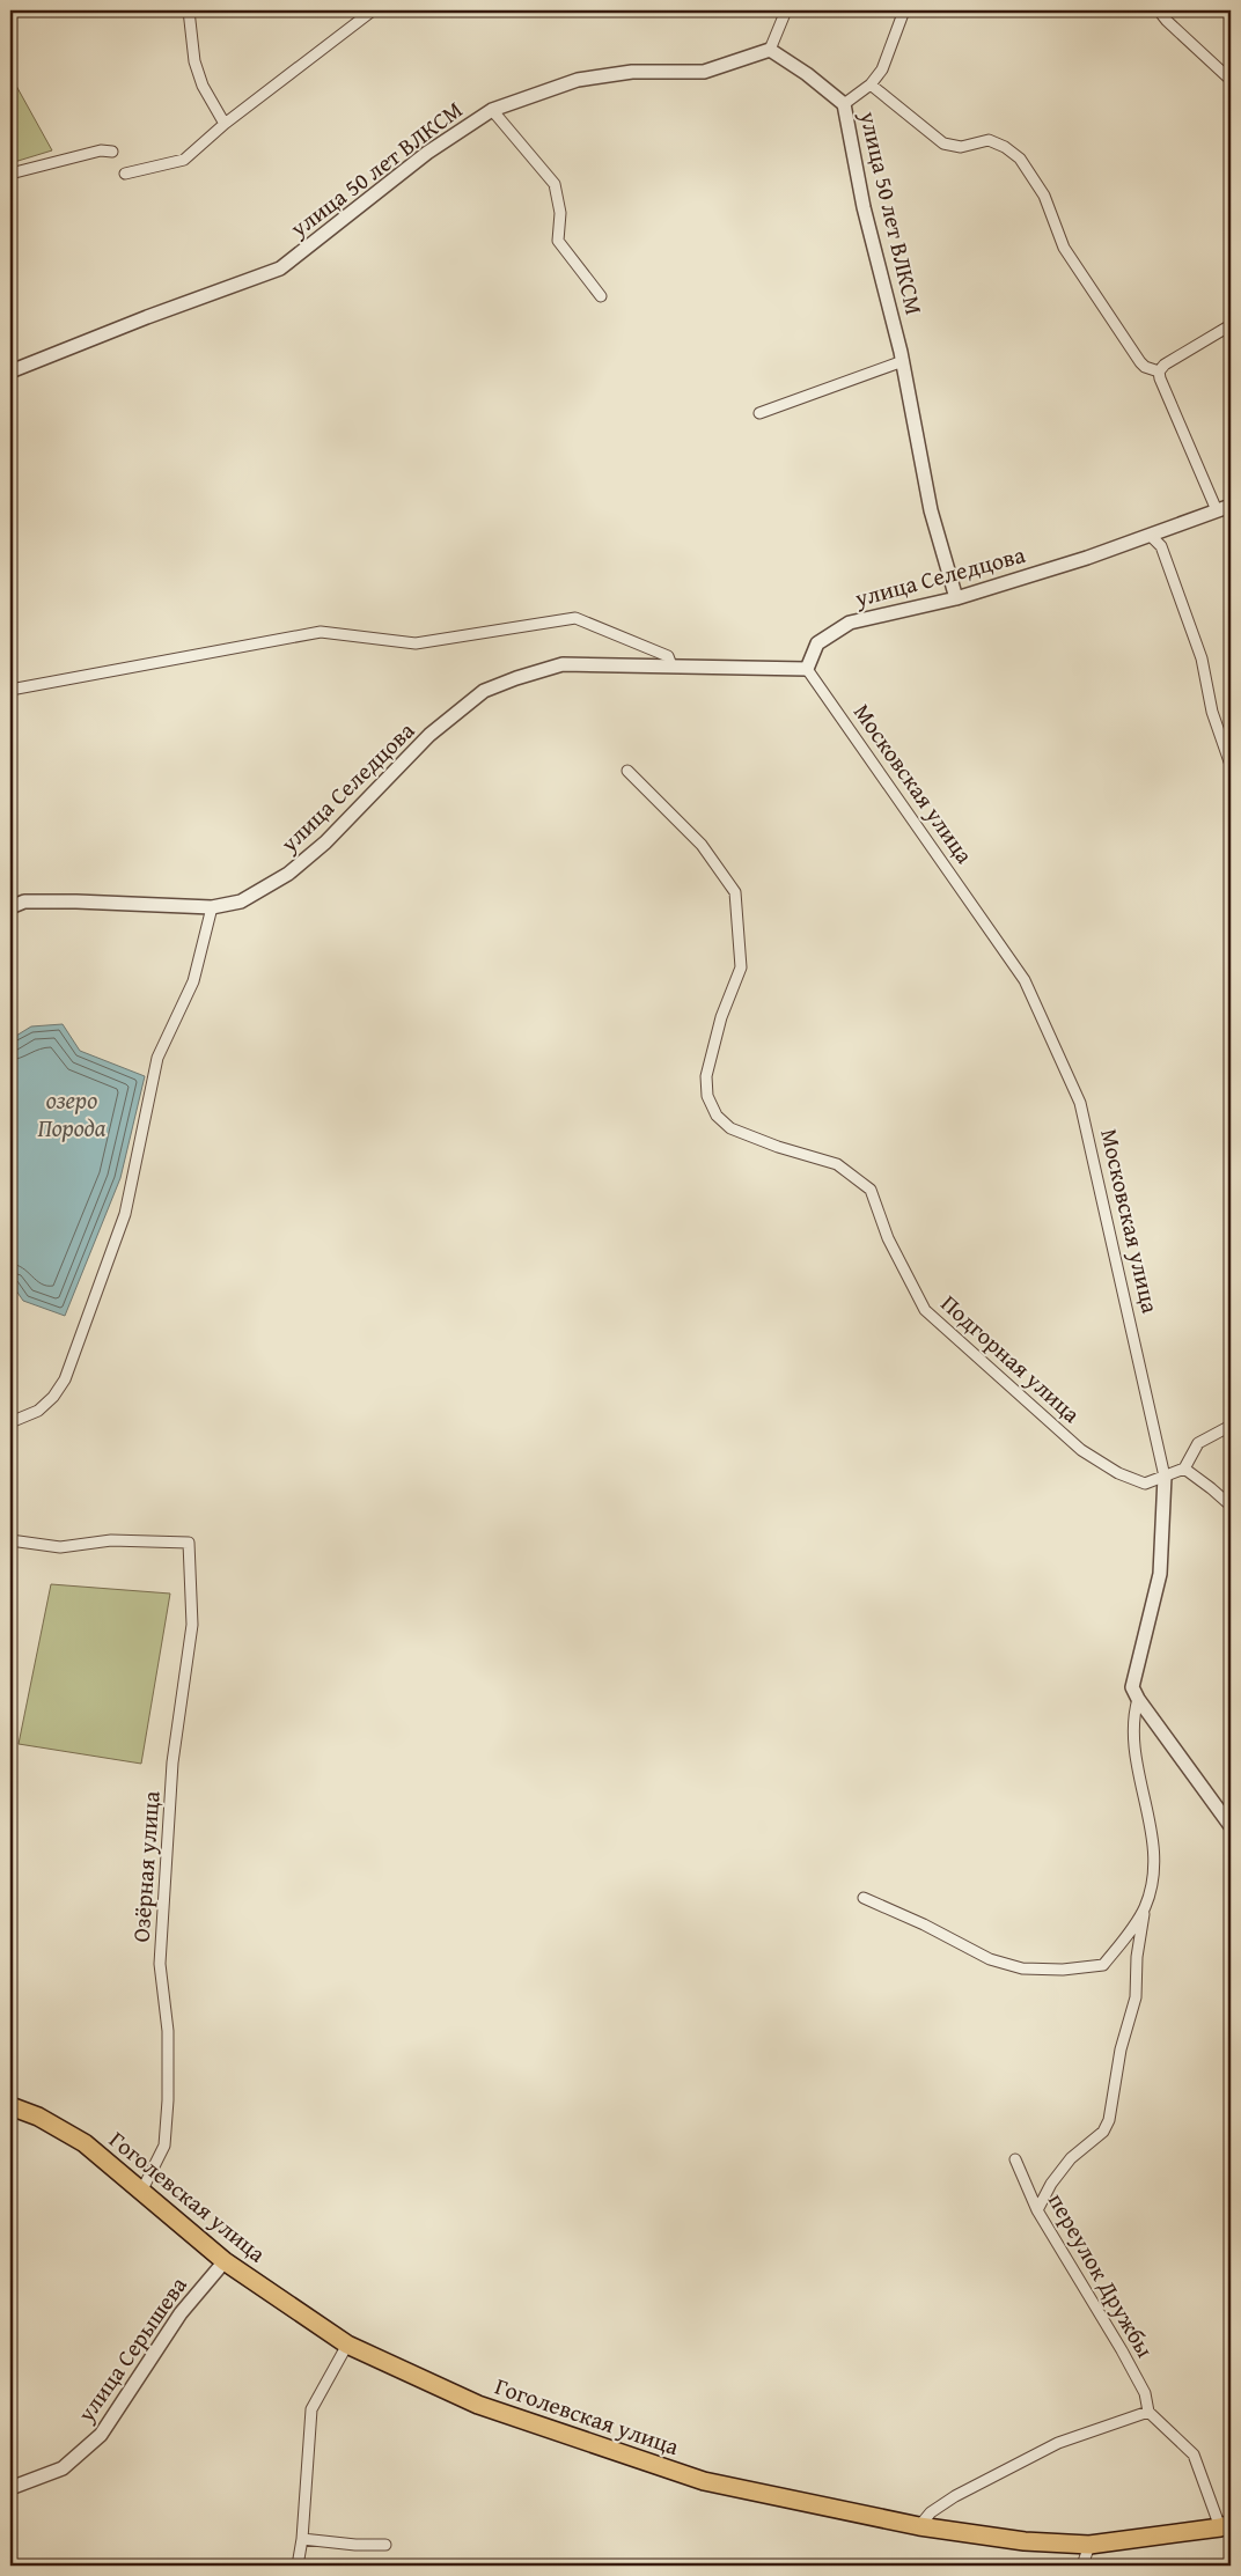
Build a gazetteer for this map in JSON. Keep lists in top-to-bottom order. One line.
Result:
{"streets":{"main road":["Гоголевская улица"],"street":["улица 50 лет ВЛКСМ","улица Селедцова","Московская улица","Подгорная улица","Озёрная улица","переулок Дружбы","улица Серышева"]},"crossings":[["улица 50 лет ВЛКСМ","улица Селедцова"],["улица Селедцова","Московская улица"],["Московская улица","Подгорная улица"],["Озёрная улица","Гоголевская улица"],["Гоголевская улица","переулок Дружбы"],["Гоголевская улица","улица Серышева"]],"water":["озеро Порода"]}
